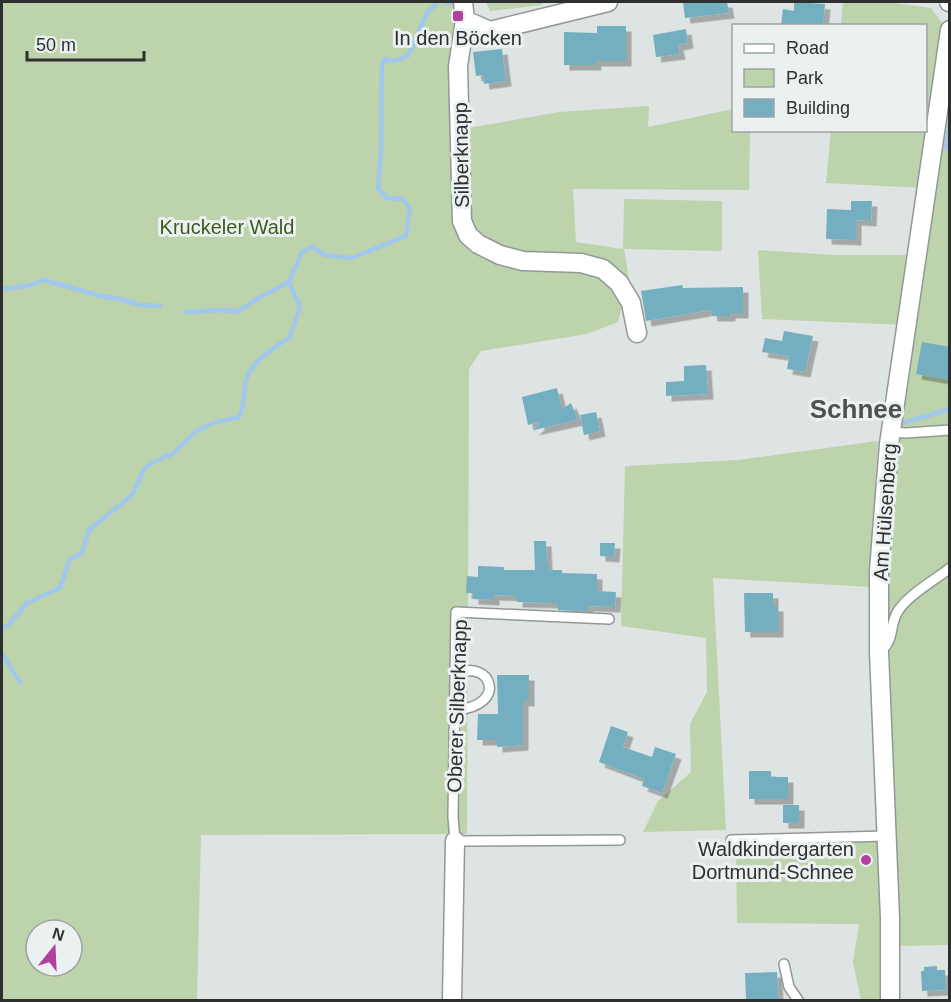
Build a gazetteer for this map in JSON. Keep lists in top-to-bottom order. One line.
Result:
{"streets":{"street":["Silberknapp","Am Hülsenberg","Oberer Silberknapp"]},"districts":["Schnee"],"parks":["Kruckeler Wald"],"places":{"transit":["In den Böcken"],"other":["Waldkindergarten Dortmund-Schnee"]},"legend":["Road","Park","Building"],"scale_bar":"50 m","north":"top"}
